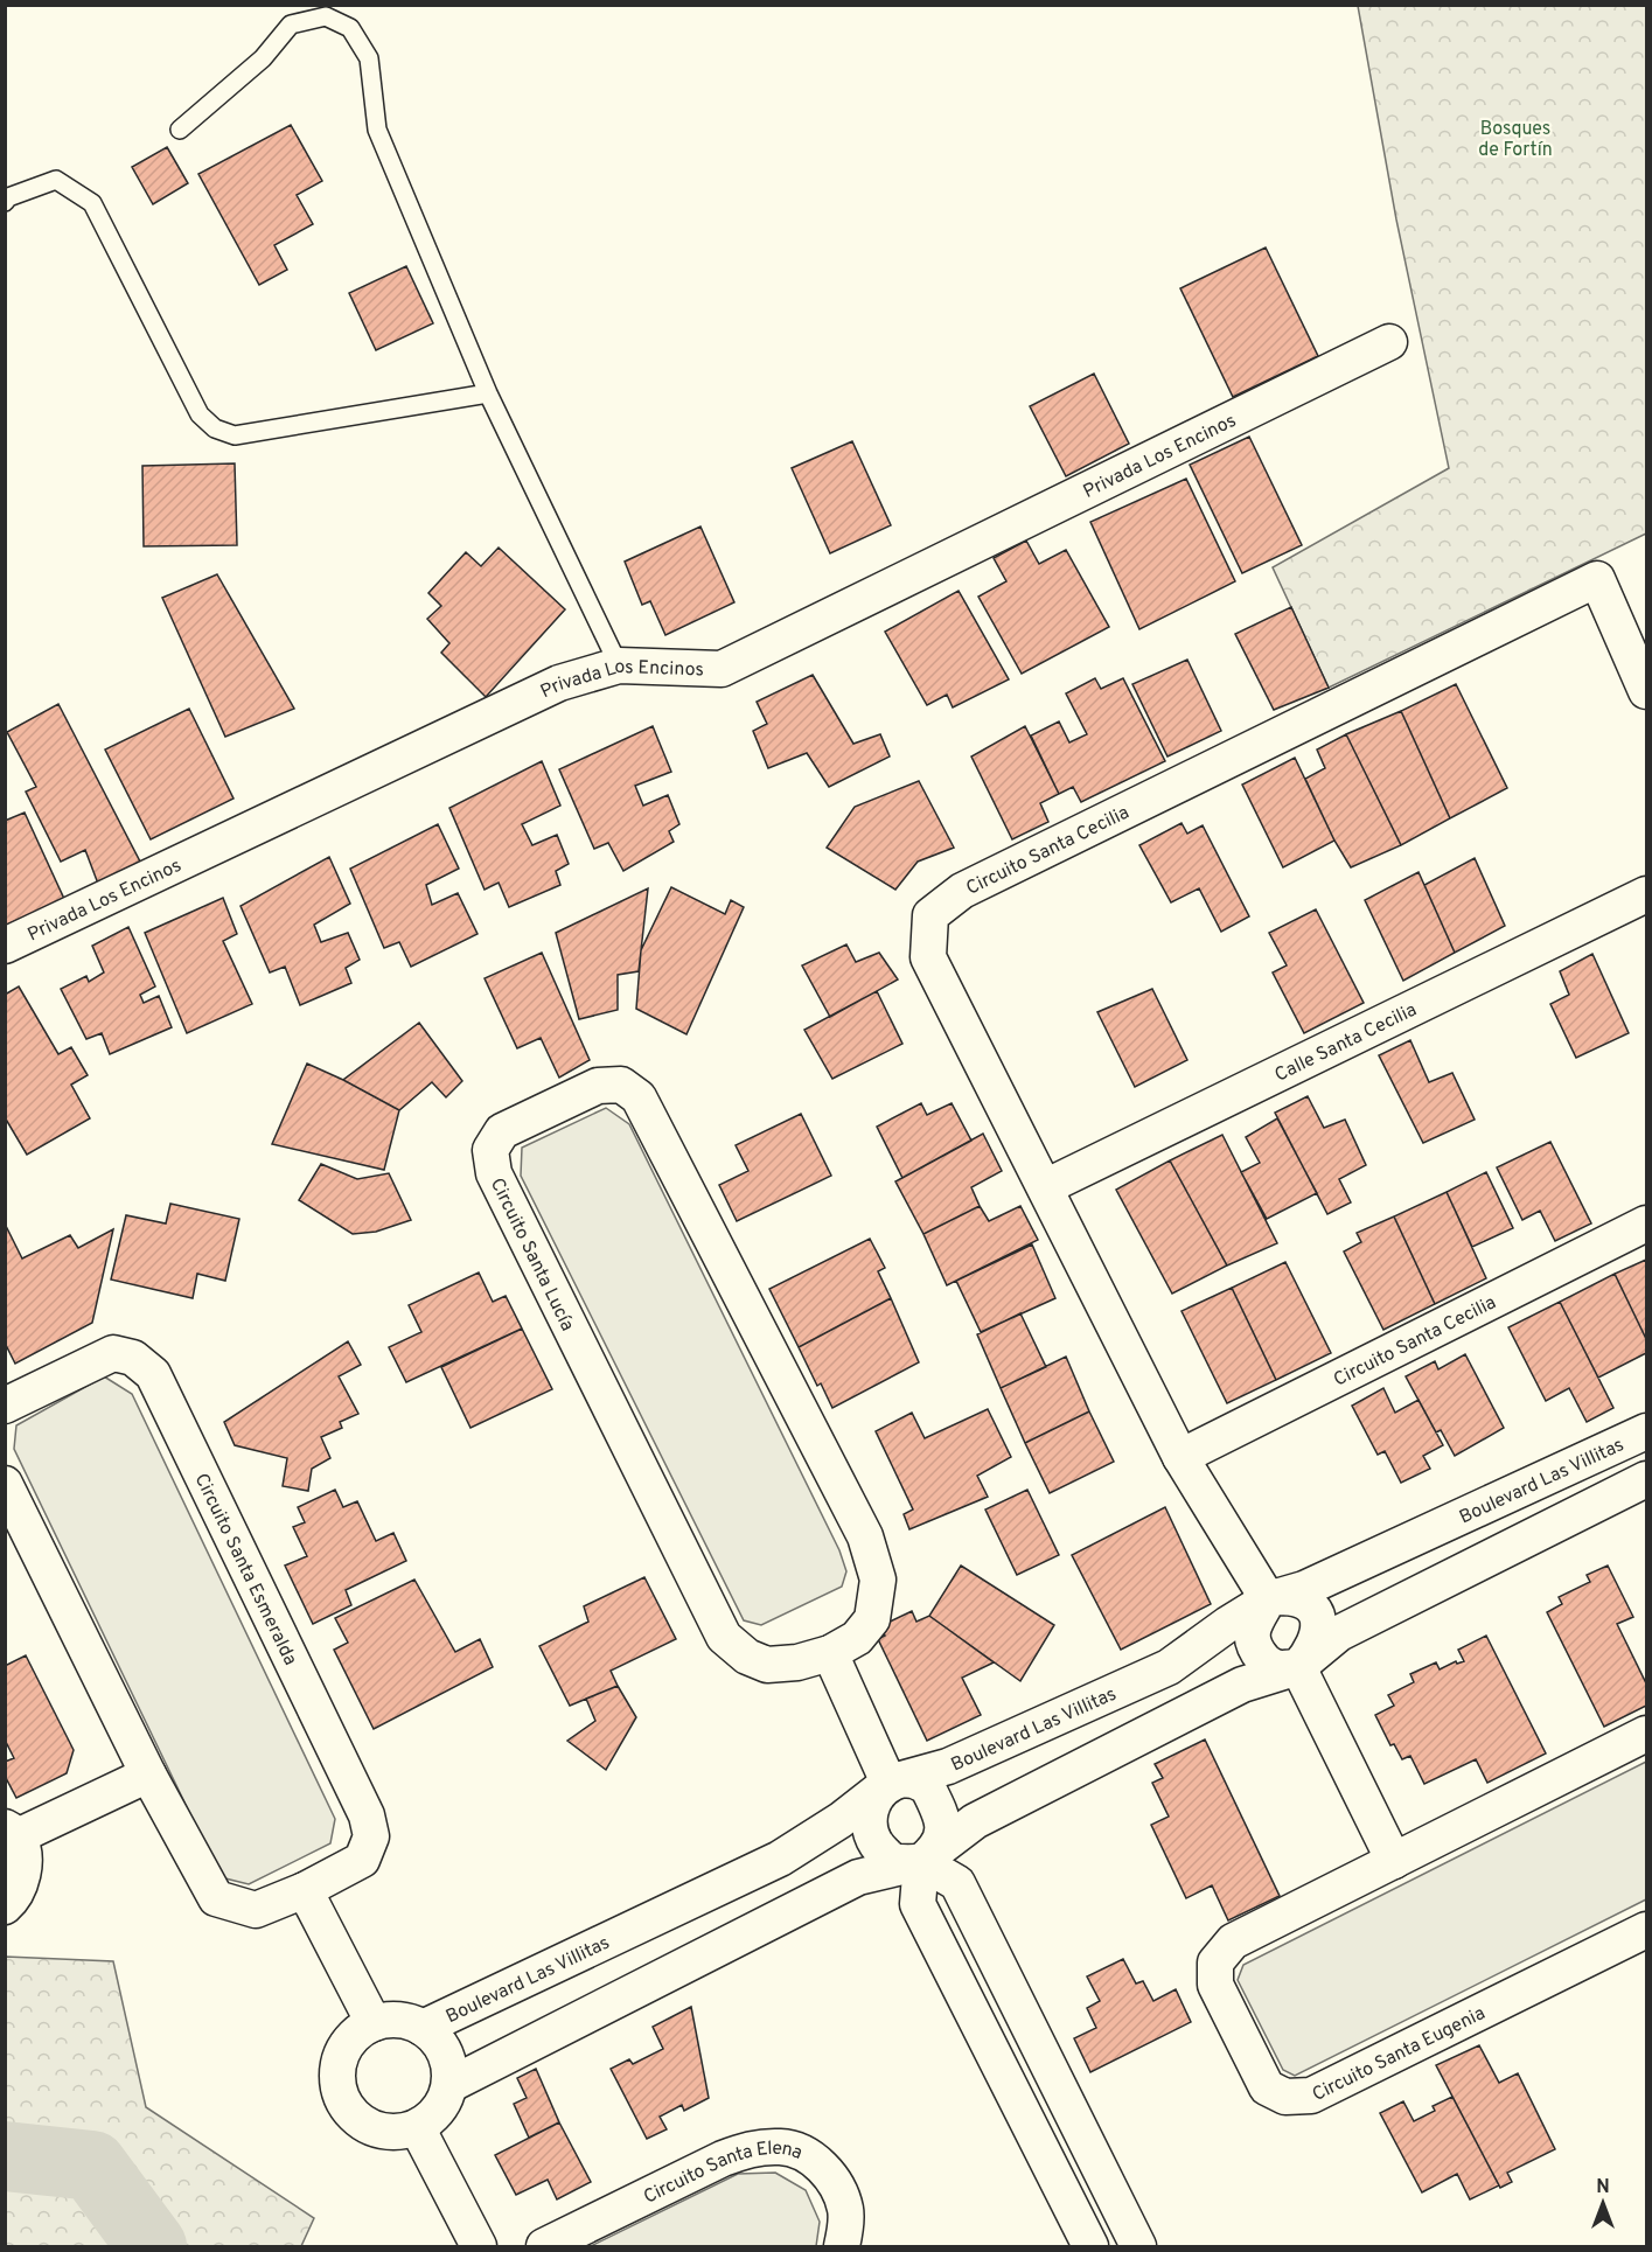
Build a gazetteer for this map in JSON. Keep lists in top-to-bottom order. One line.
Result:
{"streets":{"street":["Privada Los Encinos","Circuito Santa Cecilia","Calle Santa Cecilia","Circuito Santa Lucía","Boulevard Las Villitas","Circuito Santa Esmeralda","Circuito Santa Eugenia","Circuito Santa Elena"]},"crossings":[["Circuito Santa Cecilia","Calle Santa Cecilia"],["Circuito Santa Cecilia","Boulevard Las Villitas"]],"parks":["Bosques de Fortín"],"north":"top"}
